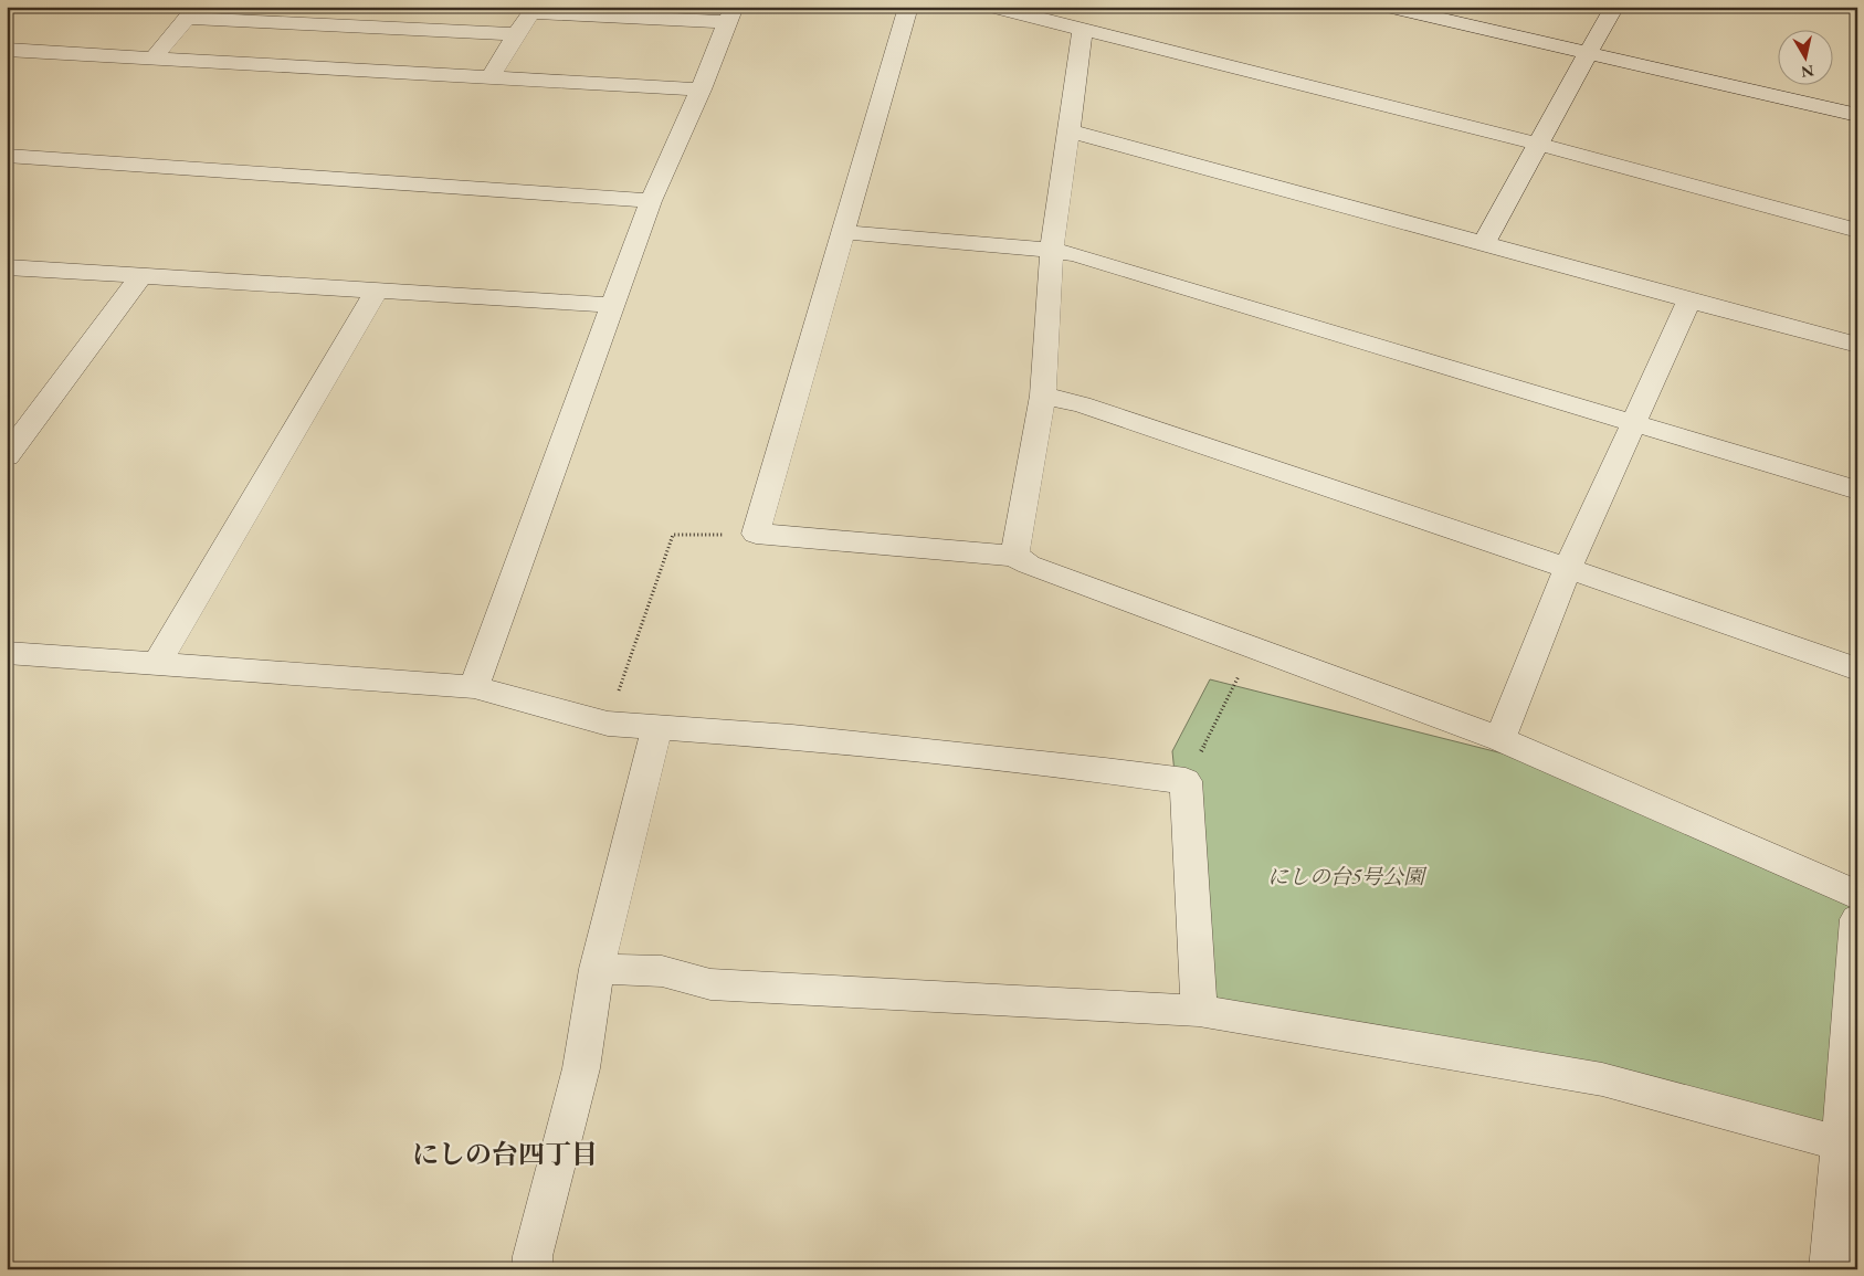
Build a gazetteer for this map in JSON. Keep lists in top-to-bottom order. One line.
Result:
{"districts":["にしの台四丁目"],"parks":["にしの台5号公園"],"north":"bottom"}
